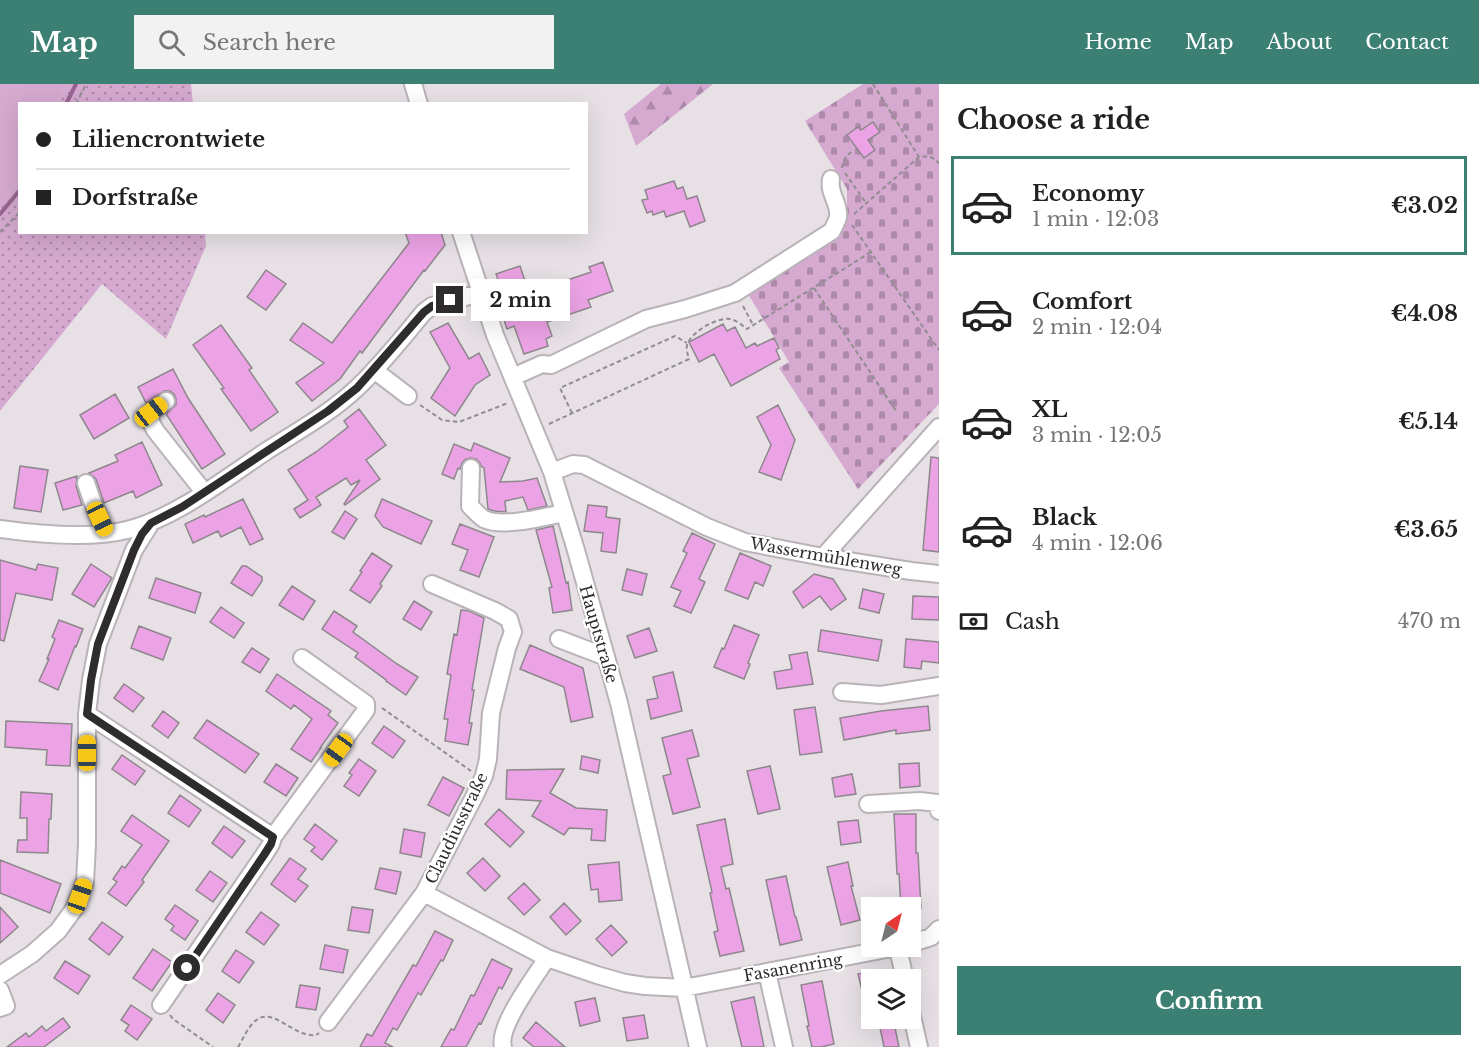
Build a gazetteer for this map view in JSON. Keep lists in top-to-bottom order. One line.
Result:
{"streets":{"street":["Wassermühlenweg","Hauptstraße","Claudiusstraße","Fasanenring"]},"crossings":[["Wassermühlenweg","Hauptstraße"],["Hauptstraße","Fasanenring"],["Claudiusstraße","Fasanenring"]],"north":"top right","page":{"header":"Map","search":"Search here","nav":["Home","Map","About","Contact"],"heading":"Choose a ride","banner":["Liliencrontwiete","Dorfstraße"],"list":[{"name":"Economy","note":"1 min · 12:03","value":"€3.02"},{"name":"Comfort","note":"2 min · 12:04","value":"€4.08"},{"name":"XL","note":"3 min · 12:05","value":"€5.14"},{"name":"Black","note":"4 min · 12:06","value":"€3.65"}],"bubble":"2 min","pay":["Cash","470 m"],"buttons":"Confirm"}}
